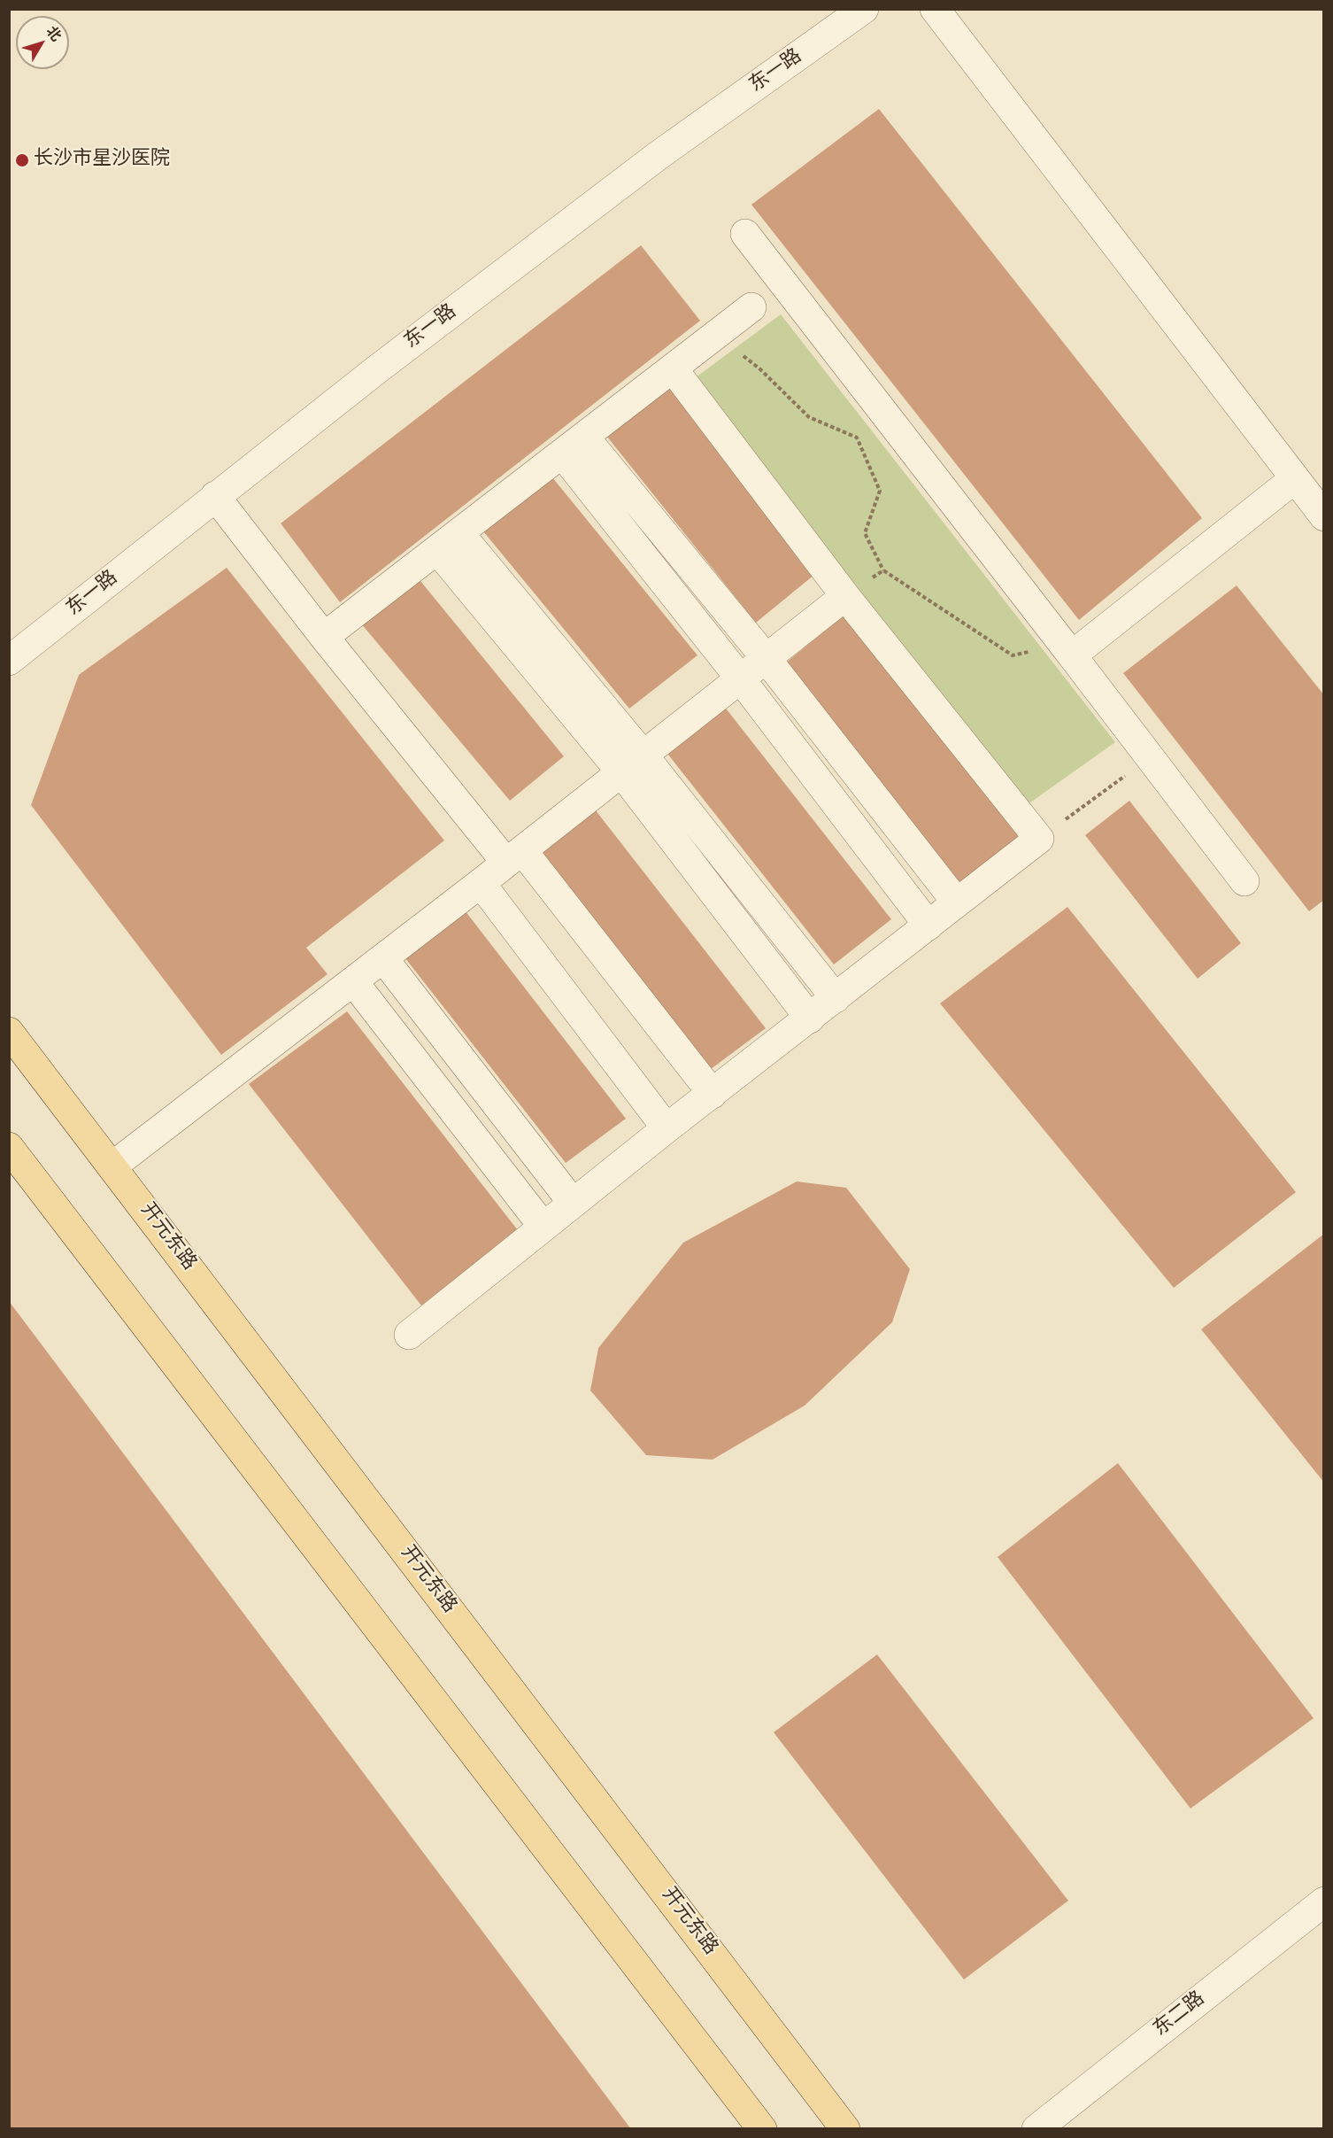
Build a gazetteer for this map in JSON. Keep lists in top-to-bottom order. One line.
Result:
{"streets":{"main road":["开元东路"],"street":["东一路","东二路"]},"places":["长沙市星沙医院"],"north":"top right"}
